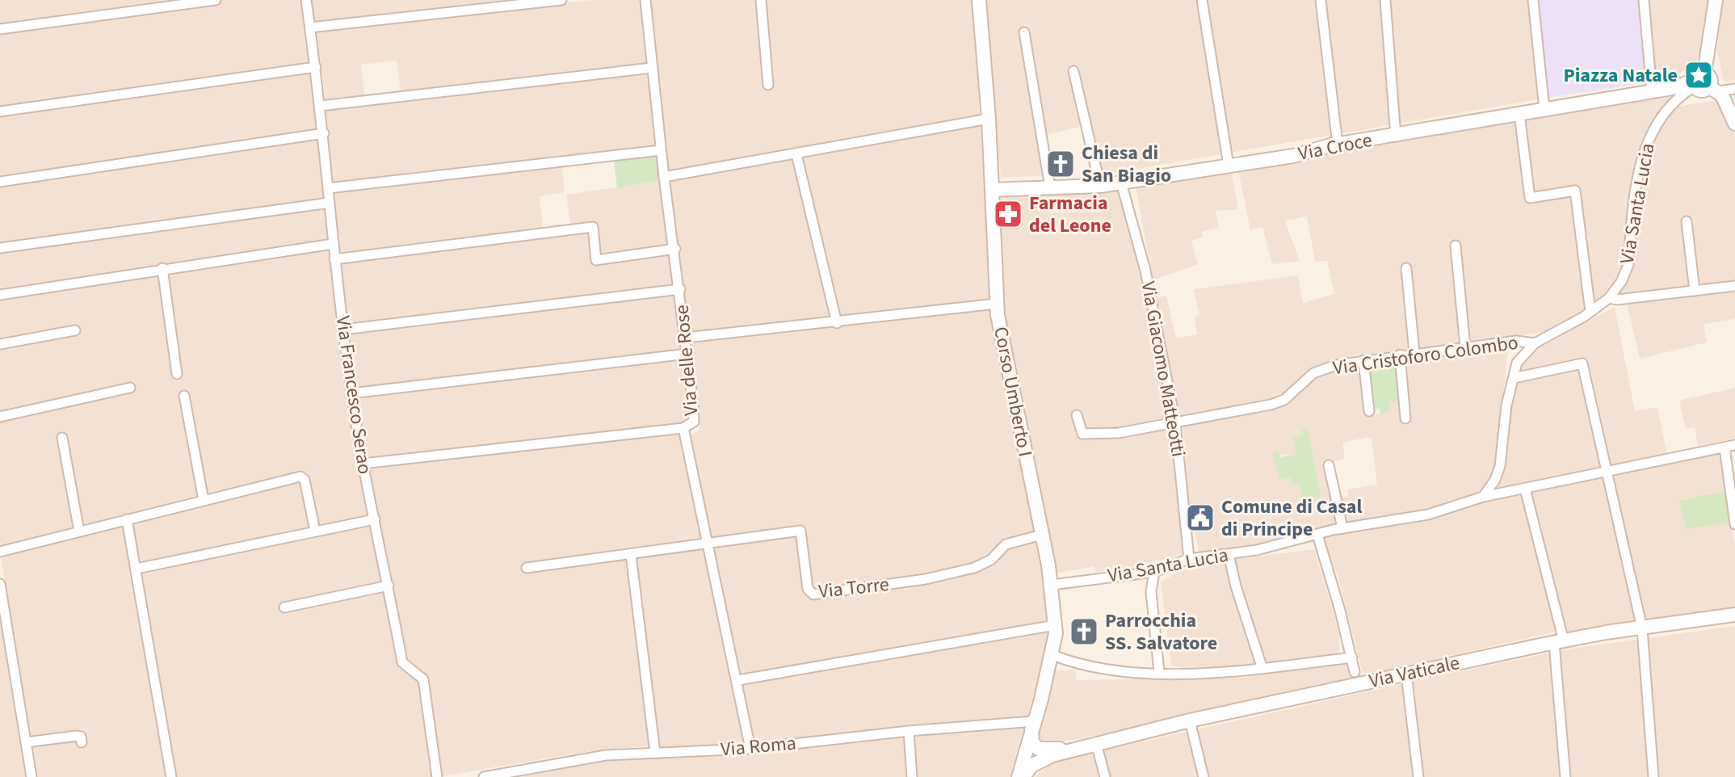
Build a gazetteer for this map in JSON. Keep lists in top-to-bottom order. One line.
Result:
{"streets":{"street":["Via Croce","Via Santa Lucia","Via Cristoforo Colombo","Via delle Rose","Via Giacomo Matteotti","Corso Umberto I","Via Francesco Serao","Via Torre","Via Vaticale","Via Roma"]},"crossings":[["Via Croce","Via Santa Lucia"],["Via Croce","Via Giacomo Matteotti"],["Via Croce","Corso Umberto I"],["Via Santa Lucia","Via Cristoforo Colombo"],["Via Santa Lucia","Via Giacomo Matteotti"],["Via Santa Lucia","Corso Umberto I"],["Via Cristoforo Colombo","Via Giacomo Matteotti"],["Via delle Rose","Via Torre"],["Via delle Rose","Via Roma"],["Corso Umberto I","Via Torre"],["Corso Umberto I","Via Vaticale"],["Corso Umberto I","Via Roma"],["Via Vaticale","Via Roma"]],"places":{"place":["Piazza Natale"],"church":["Chiesa di San Biagio","Parrocchia SS. Salvatore"],"pharmacy":["Farmacia del Leone"],"public building":["Comune di Casal di Principe"]}}
